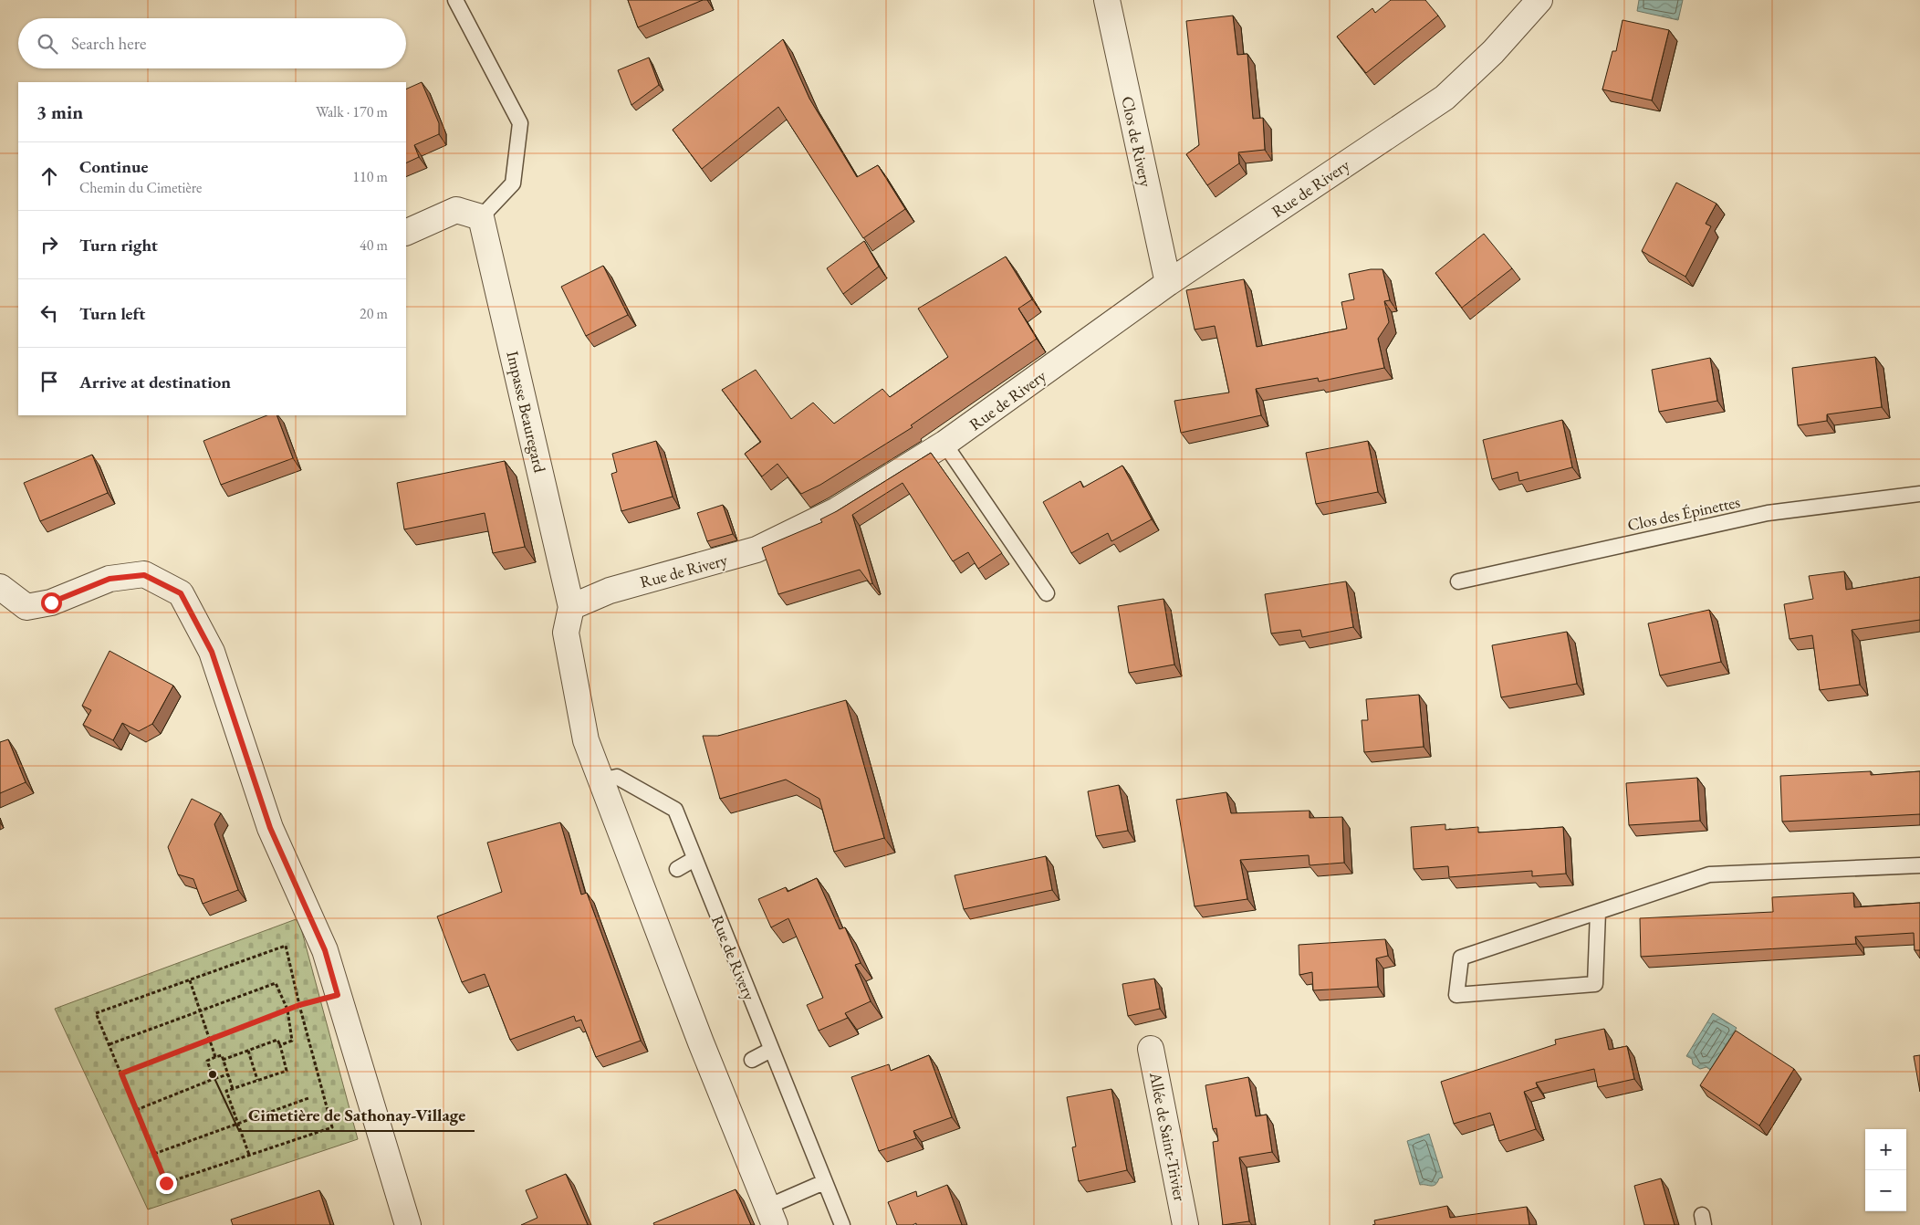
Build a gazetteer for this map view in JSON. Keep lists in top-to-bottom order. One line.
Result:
{"streets":{"street":["Clos de Rivery","Rue de Rivery","Impasse Beauregard","Allée de Saint-Trivier"],"lane":["Clos des Épinettes"]},"crossings":[["Clos de Rivery","Rue de Rivery"],["Rue de Rivery","Impasse Beauregard"]],"places":["Cimetière de Sathonay-Village"],"page":{"search":"Search here","heading":["3 min","Walk · 170 m"],"list":[["Continue","Chemin du Cimetière","110 m"],["Turn right","40 m"],["Turn left","20 m"],"Arrive at destination"],"map_buttons":["+","−"]}}
